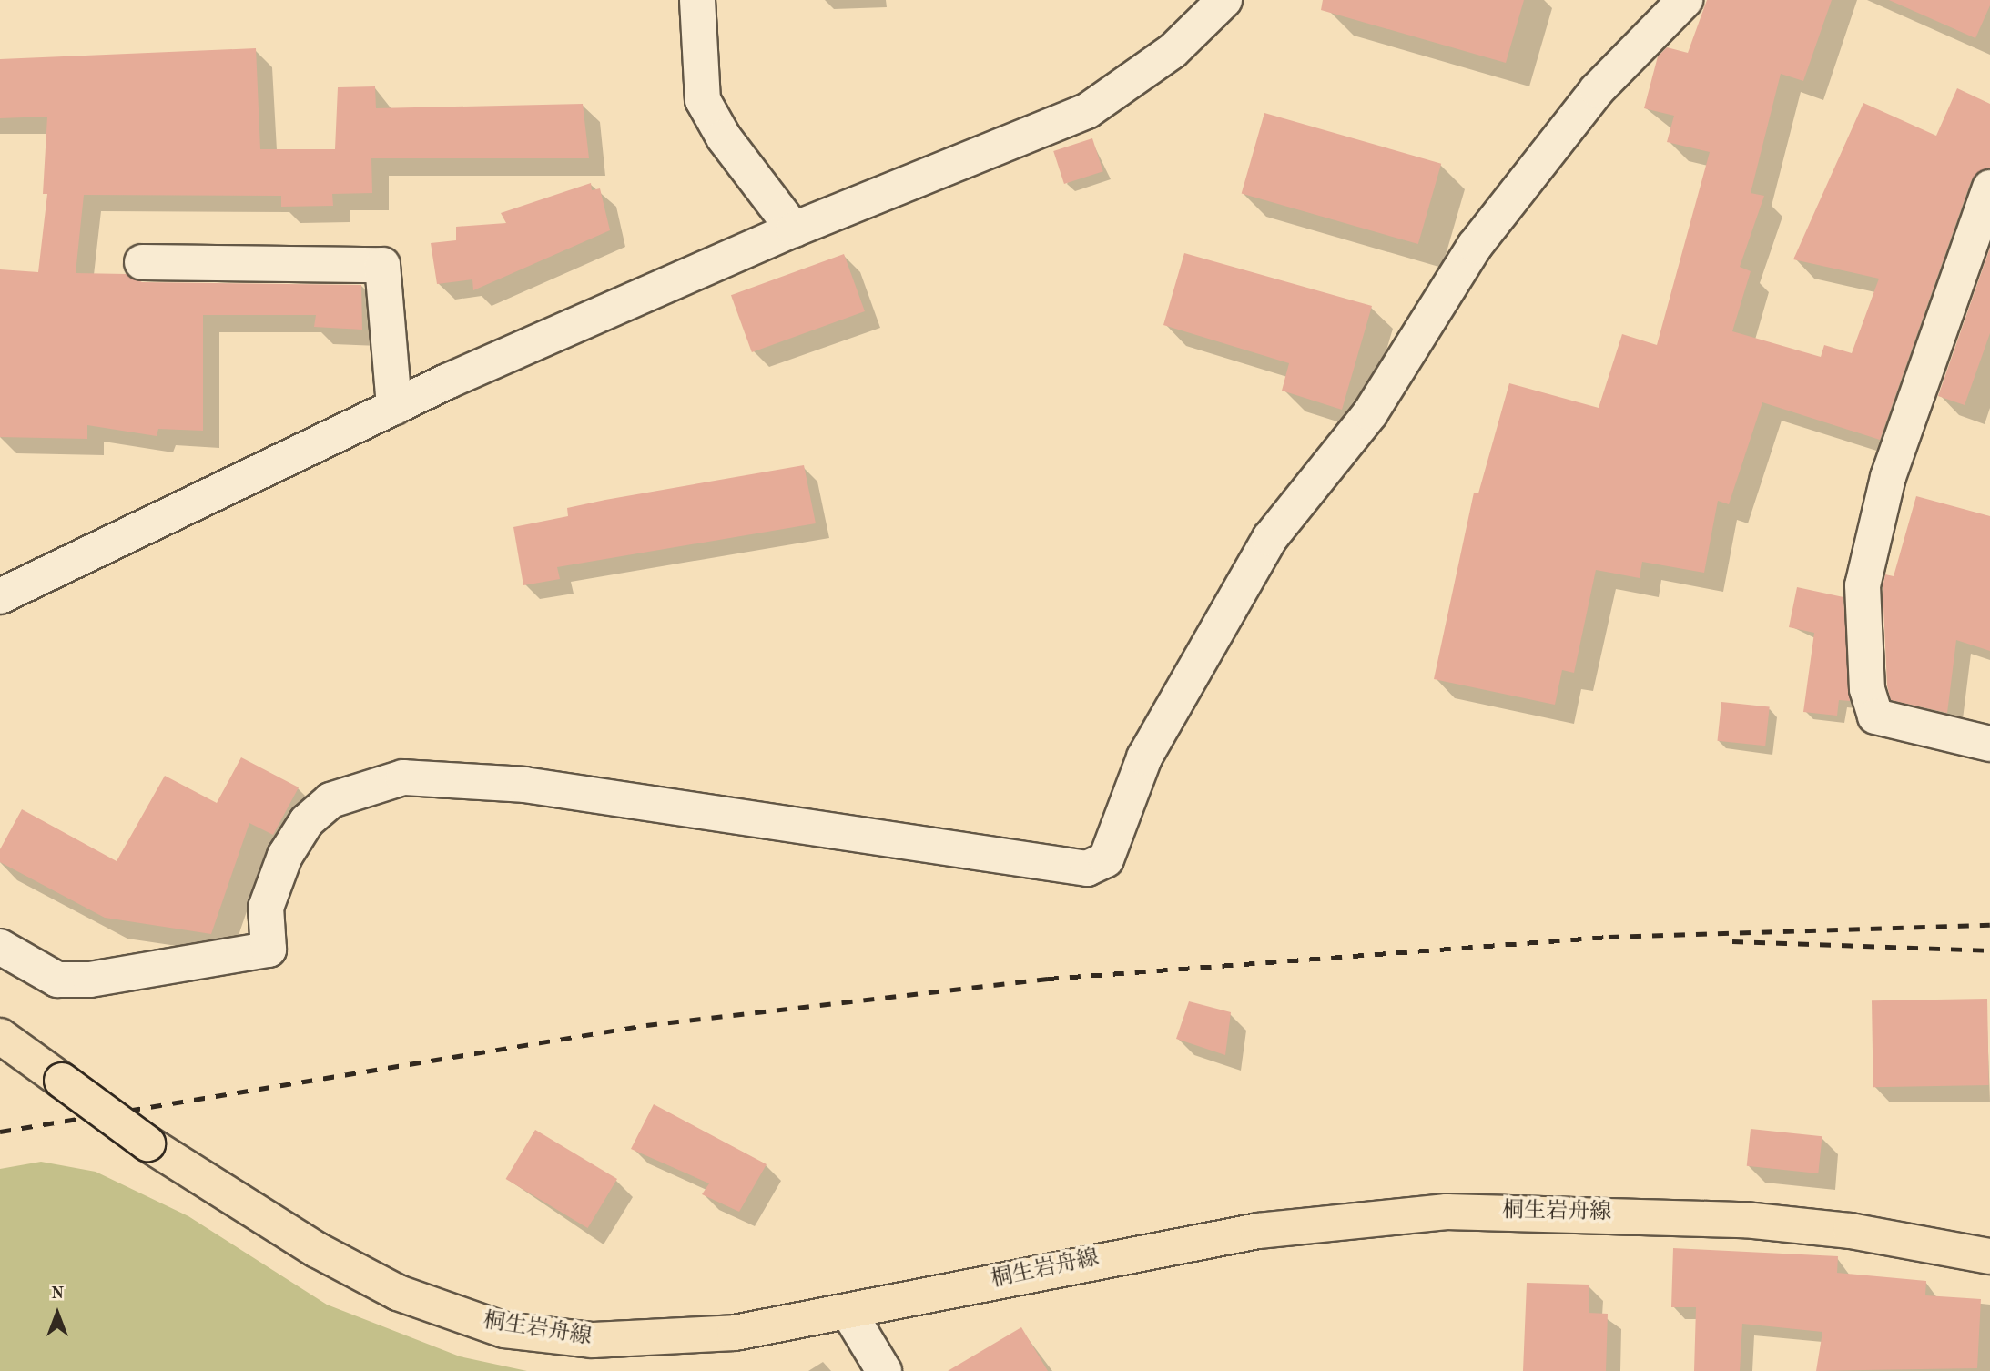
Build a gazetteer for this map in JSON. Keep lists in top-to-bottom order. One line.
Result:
{"streets":{"main road":["桐生岩舟線"]},"north":"top"}
